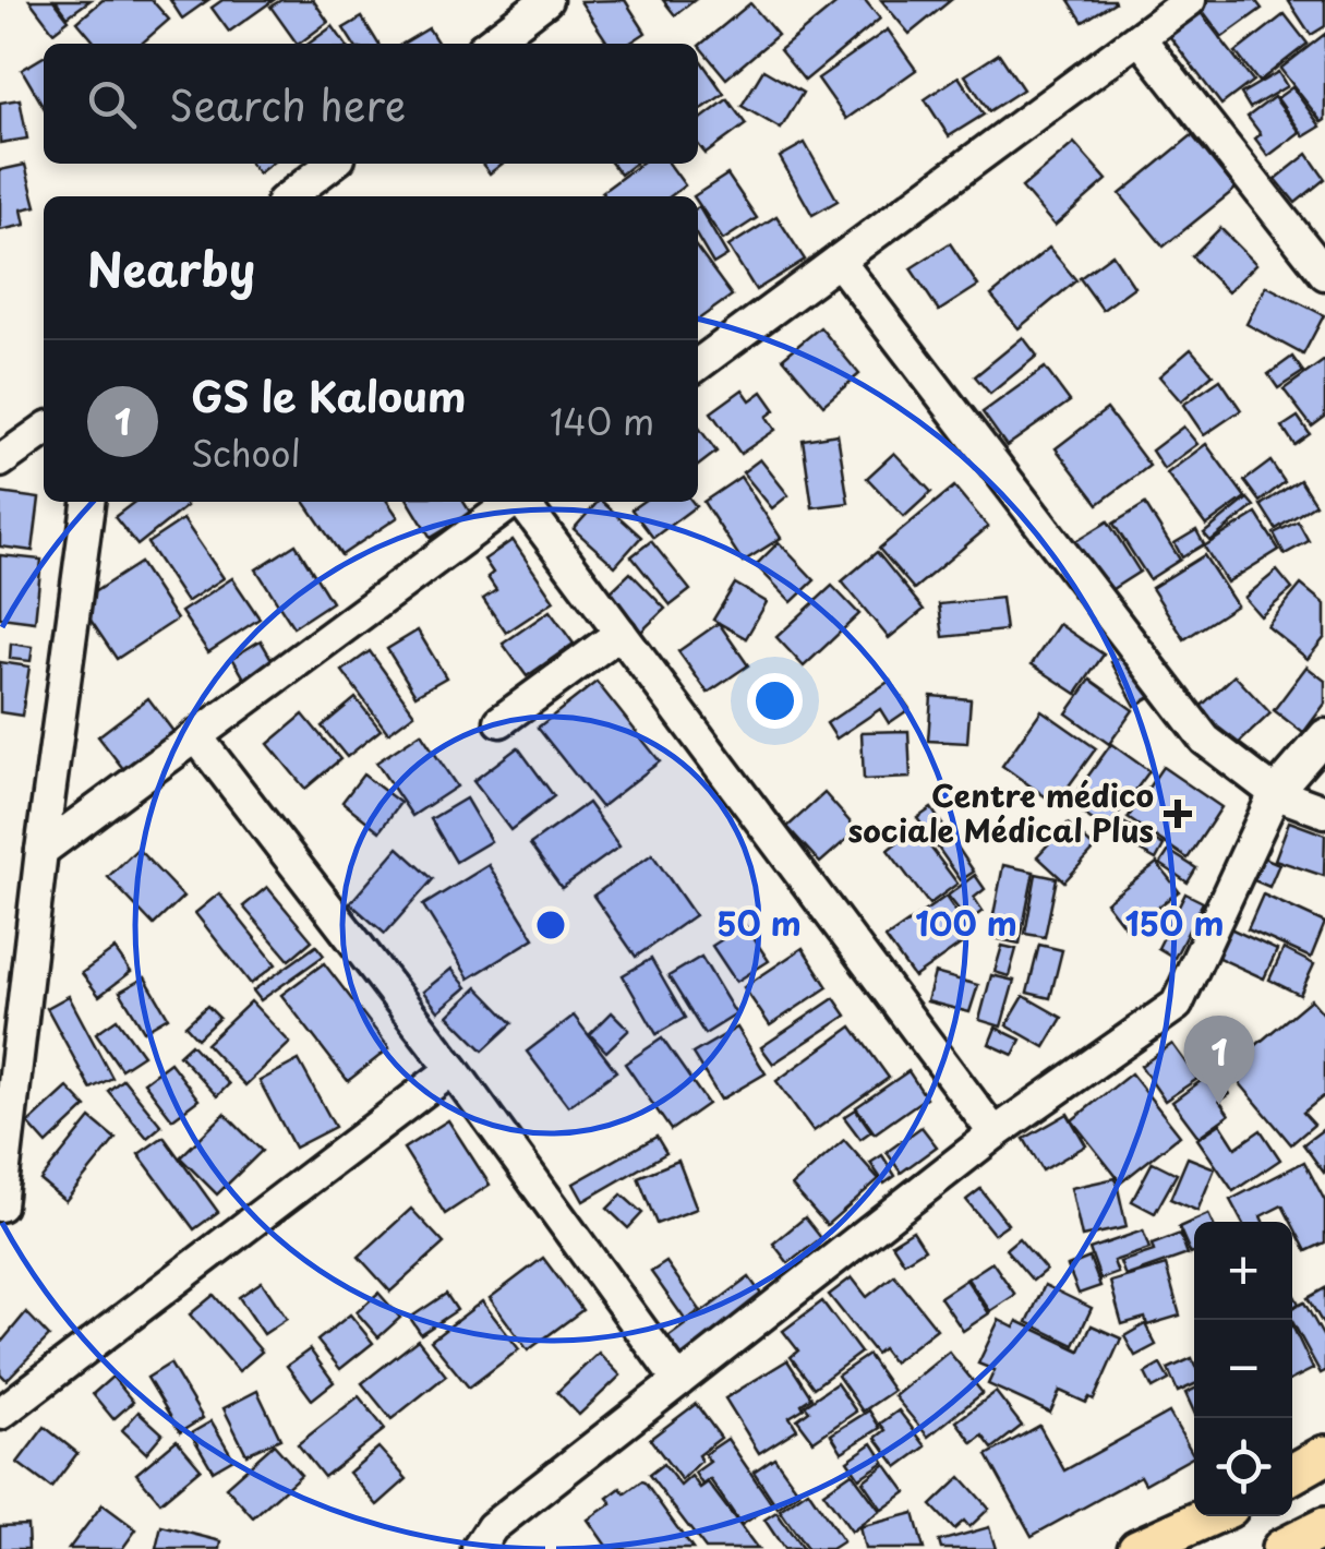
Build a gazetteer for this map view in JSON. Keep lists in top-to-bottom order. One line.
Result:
{"places":{"health":["Centre médico sociale Médical Plus"]},"page":{"search":"Search here","heading":"Nearby","list":[{"mark":"1","name":"GS le Kaloum","note":"School","value":"140 m"}],"pins":"1","map_buttons":["+","−"]},"rings":["50 m","100 m","150 m"]}
